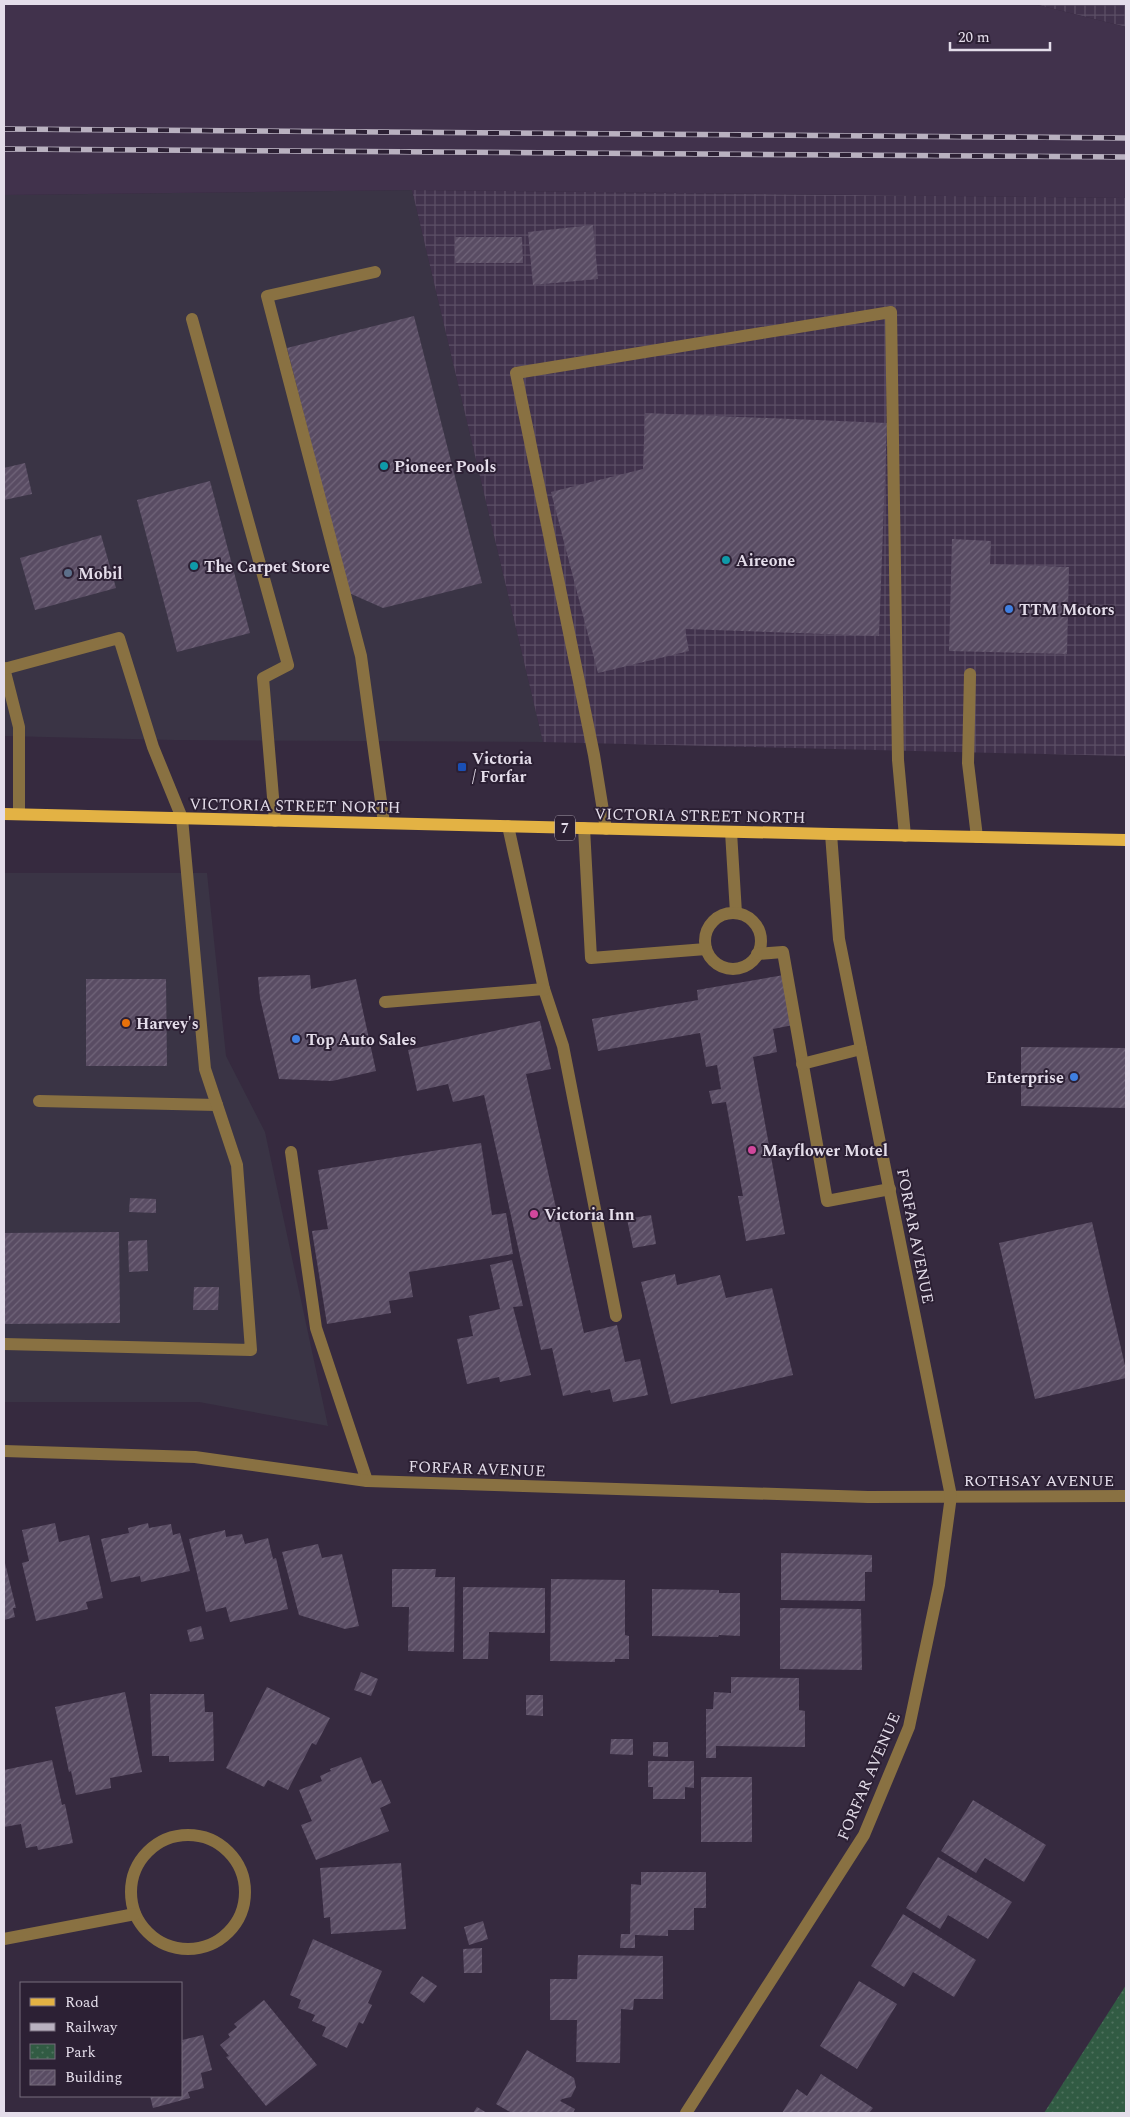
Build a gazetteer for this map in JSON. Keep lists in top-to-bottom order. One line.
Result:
{"streets":{"main road":["VICTORIA STREET NORTH","7"],"street":["FORFAR AVENUE","ROTHSAY AVENUE"]},"crossings":[["VICTORIA STREET NORTH","FORFAR AVENUE"],["FORFAR AVENUE","ROTHSAY AVENUE"]],"places":{"other":["Pioneer Pools","Aireone","The Carpet Store","Mobil","TTM Motors","Harvey's","Top Auto Sales","Enterprise","Mayflower Motel","Victoria Inn"],"transit":["Victoria / Forfar"]},"legend":["Road","Railway","Park","Building"],"scale_bar":"20 m"}
